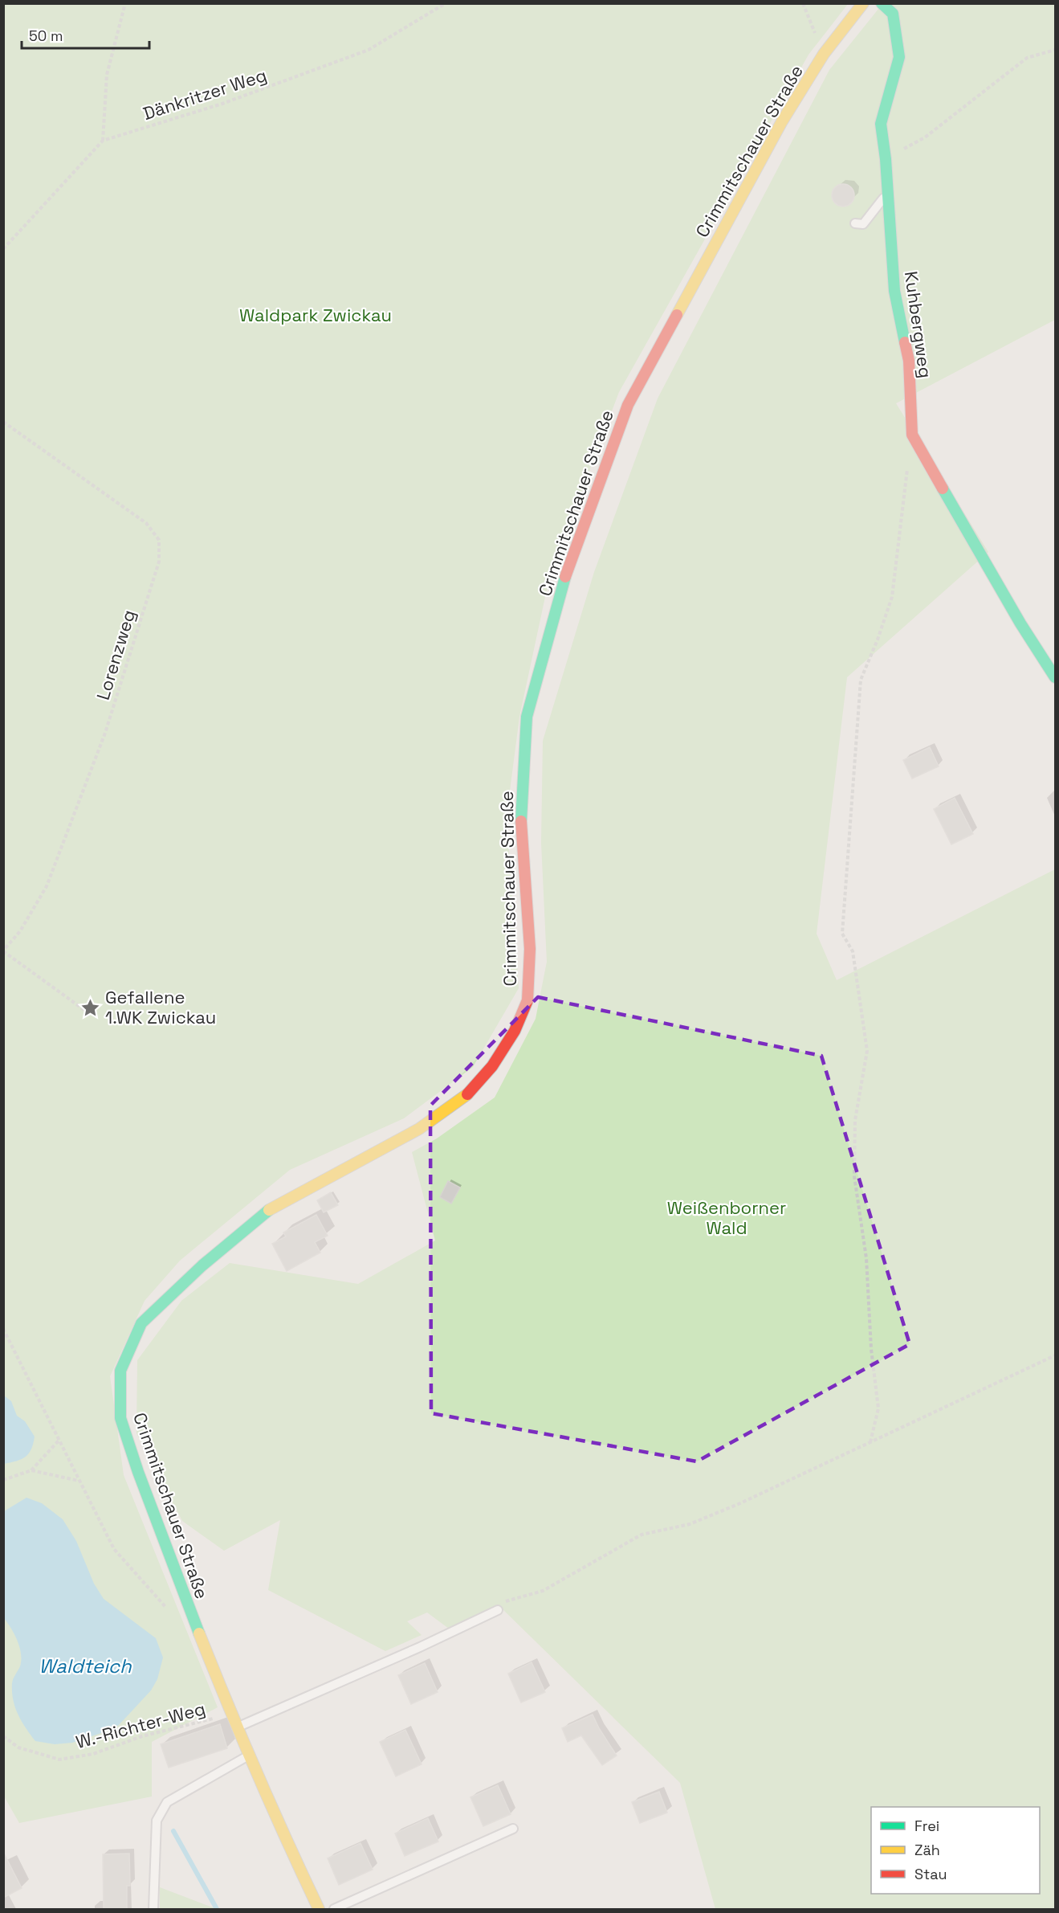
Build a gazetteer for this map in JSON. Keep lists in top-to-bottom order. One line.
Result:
{"streets":{"main road":["Crimmitschauer Straße","Kuhbergweg"],"path":["Dänkritzer Weg","Lorenzweg","W.-Richter-Weg"]},"crossings":[["Crimmitschauer Straße","W.-Richter-Weg"]],"water":["Waldteich"],"parks":["Waldpark Zwickau","Weißenborner Wald"],"places":{"place":["Gefallene 1.WK Zwickau"]},"legend":["Frei","Zäh","Stau"],"scale_bar":"50 m"}
